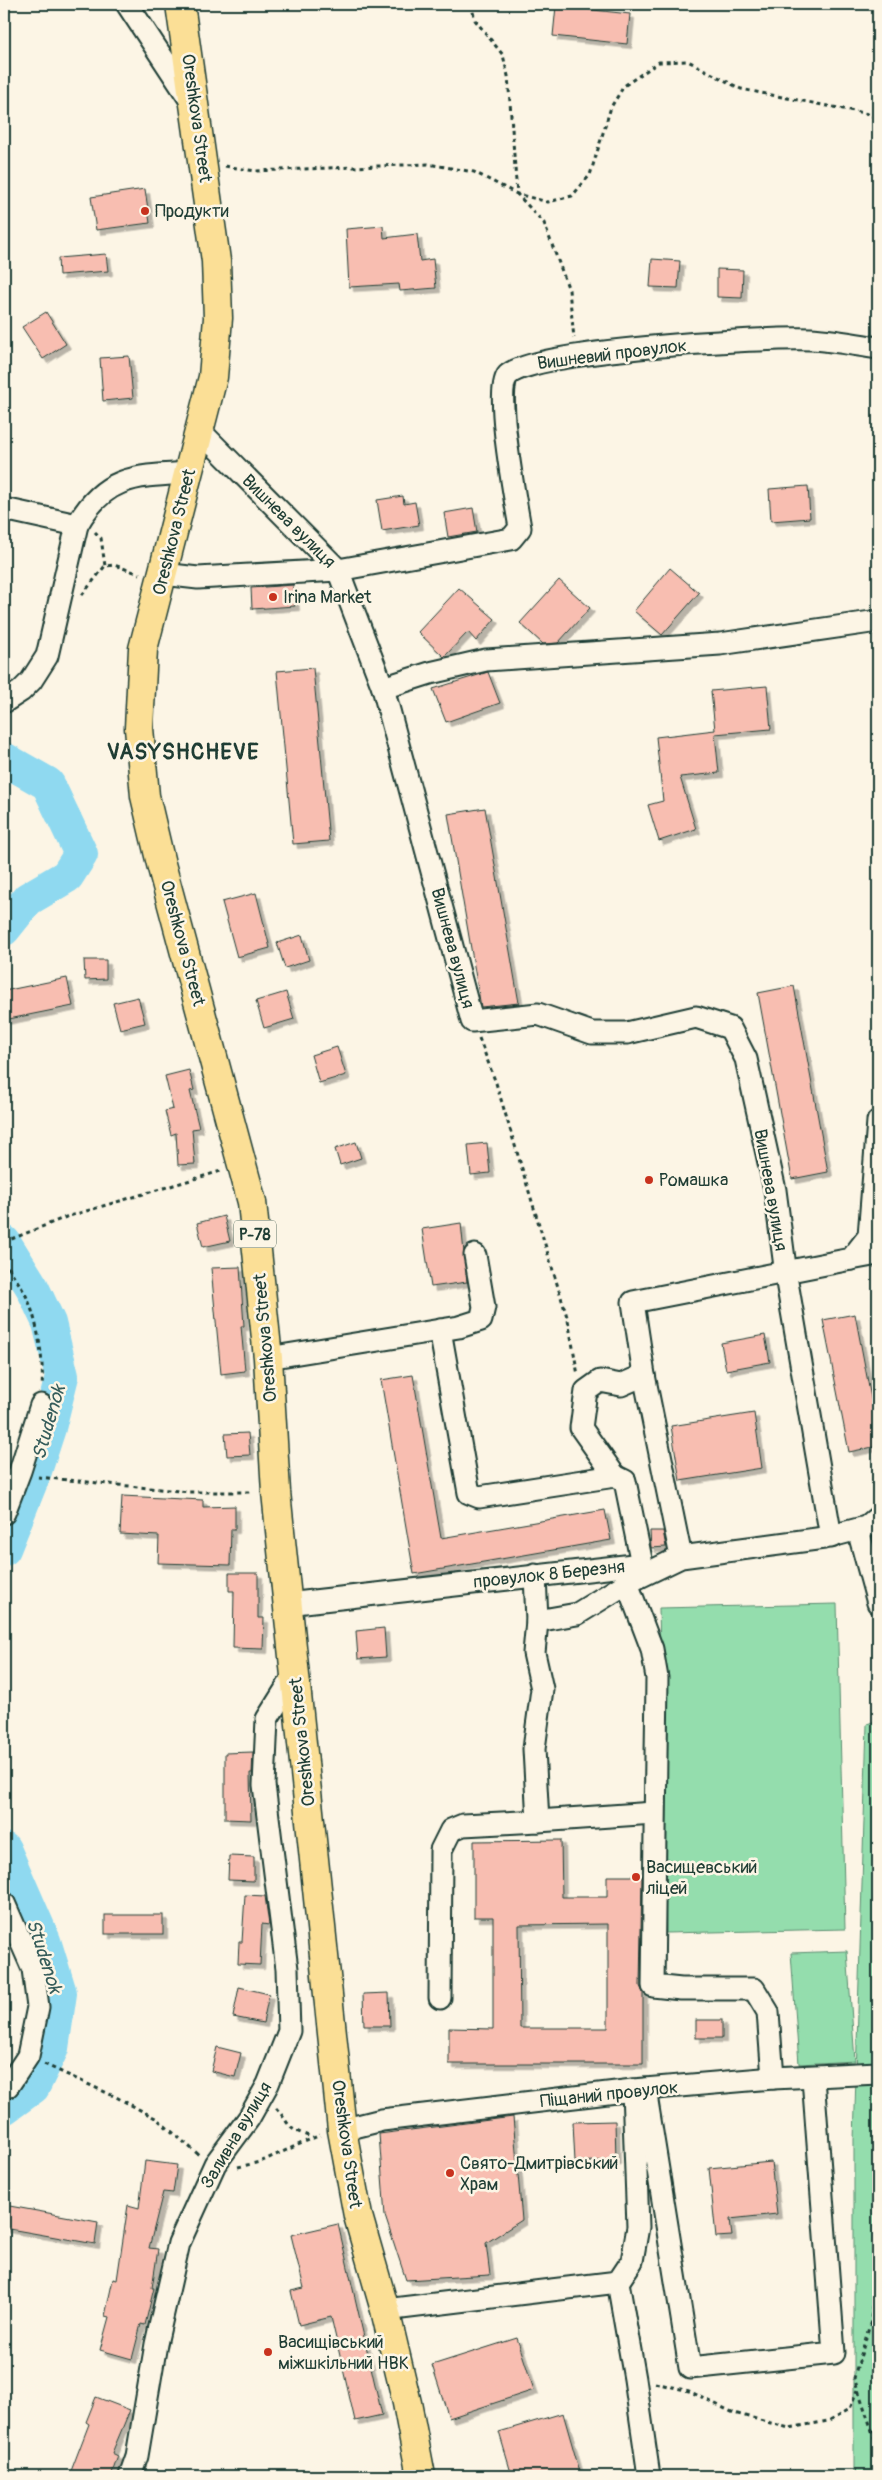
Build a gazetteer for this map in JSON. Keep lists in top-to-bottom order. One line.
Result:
{"streets":{"main road":["Oreshkova Street","Р-78"],"street":["Вишневий провулок","Вишнева вулиця","провулок 8 Березня","Піщаний провулок","Заливна вулиця"]},"crossings":[["Oreshkova Street","Вишневий провулок"],["Oreshkova Street","Вишнева вулиця"],["Oreshkova Street","провулок 8 Березня"],["Oreshkova Street","Піщаний провулок"],["Oreshkova Street","Заливна вулиця"],["Вишневий провулок","Вишнева вулиця"],["Вишнева вулиця","провулок 8 Березня"]],"districts":["VASYSHCHEVE"],"water":["Studenok"],"places":["Продукти","Irina Market","Ромашка","Васищевський ліцей","Свято-Дмитрівський Храм","Васищівський міжшкільний НВК"]}
